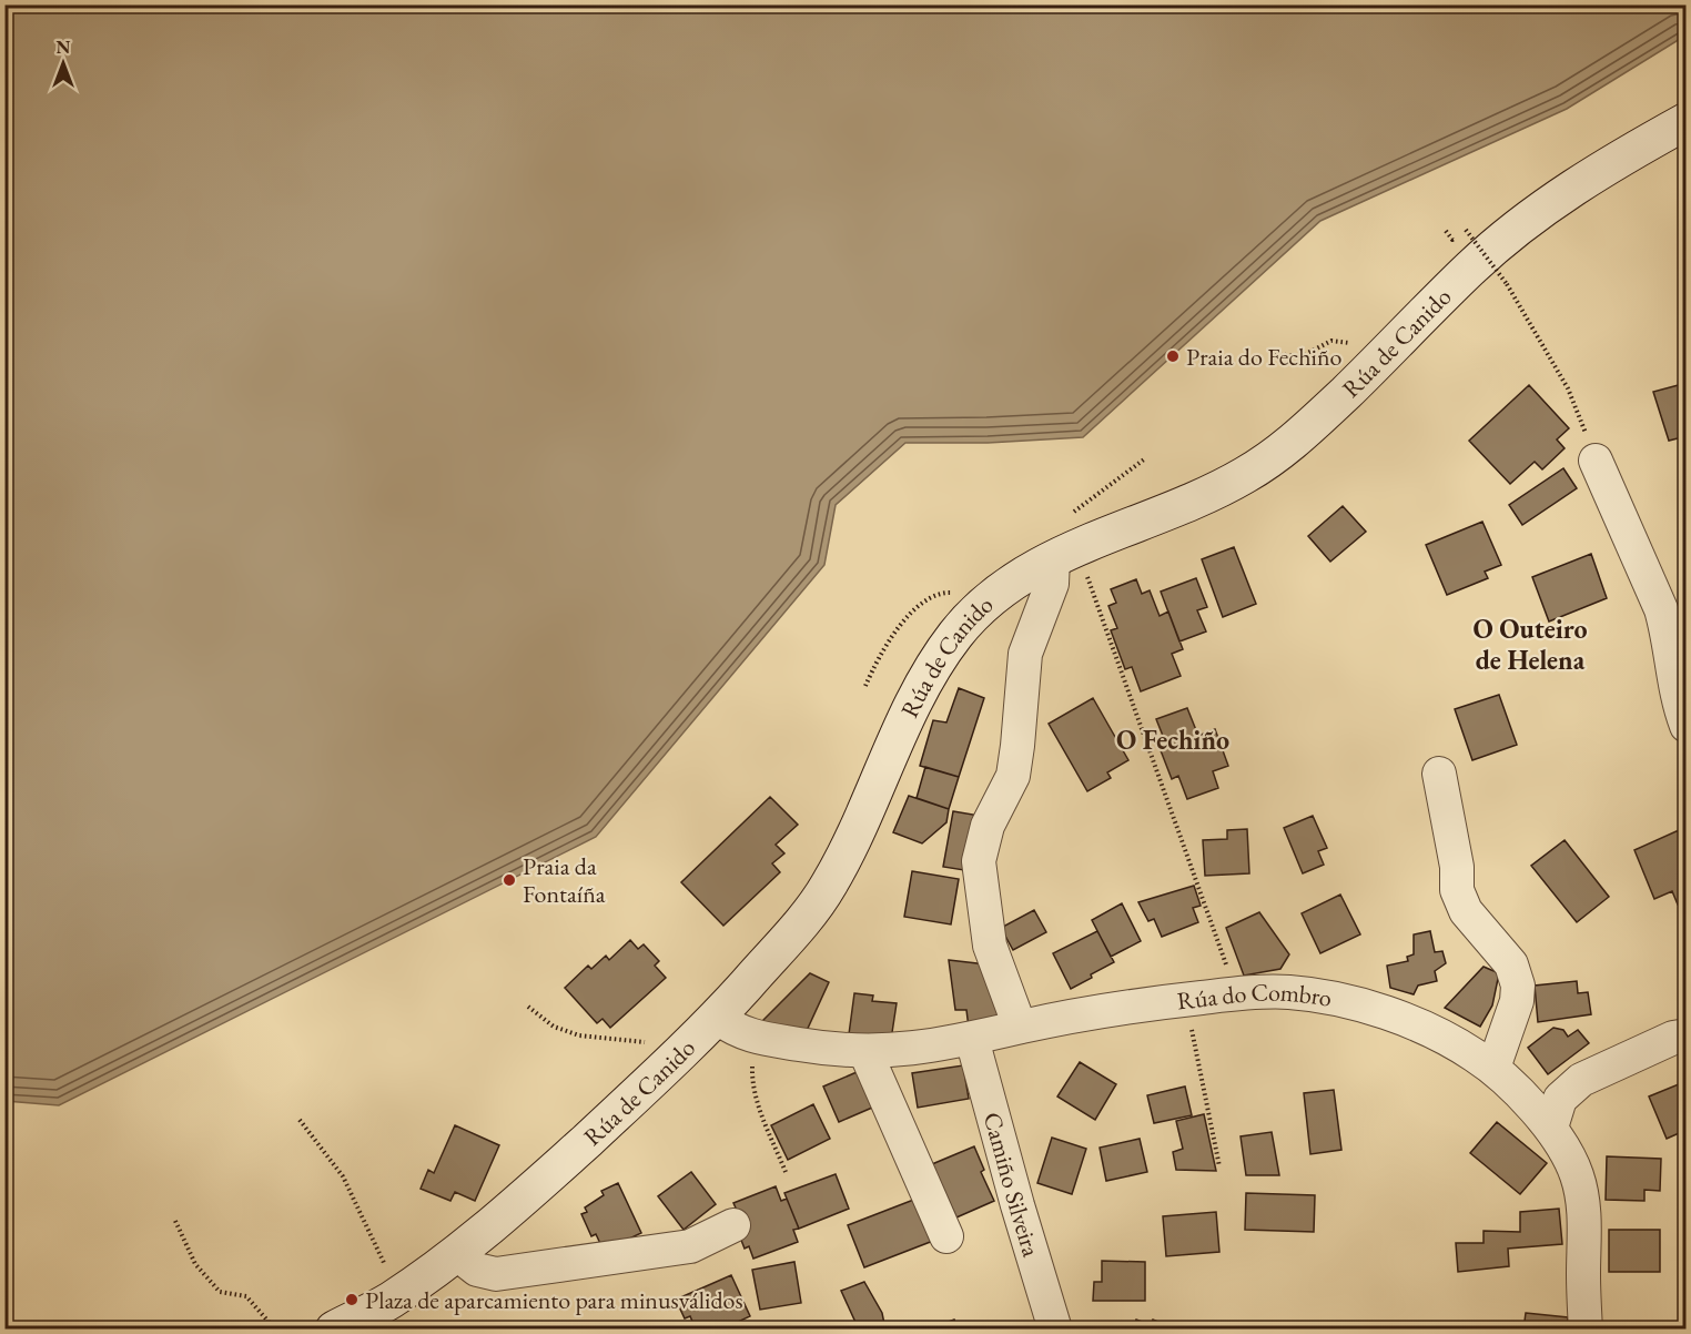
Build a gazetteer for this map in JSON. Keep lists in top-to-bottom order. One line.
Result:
{"streets":{"main road":["Rúa de Canido"],"street":["Rúa do Combro","Camiño Silveira"]},"crossings":[["Rúa de Canido","Rúa do Combro"],["Rúa do Combro","Camiño Silveira"]],"districts":["O Outeiro de Helena","O Fechiño"],"places":["Praia do Fechiño","Praia da Fontaíña","Plaza de aparcamiento para minusválidos"],"north":"top"}
